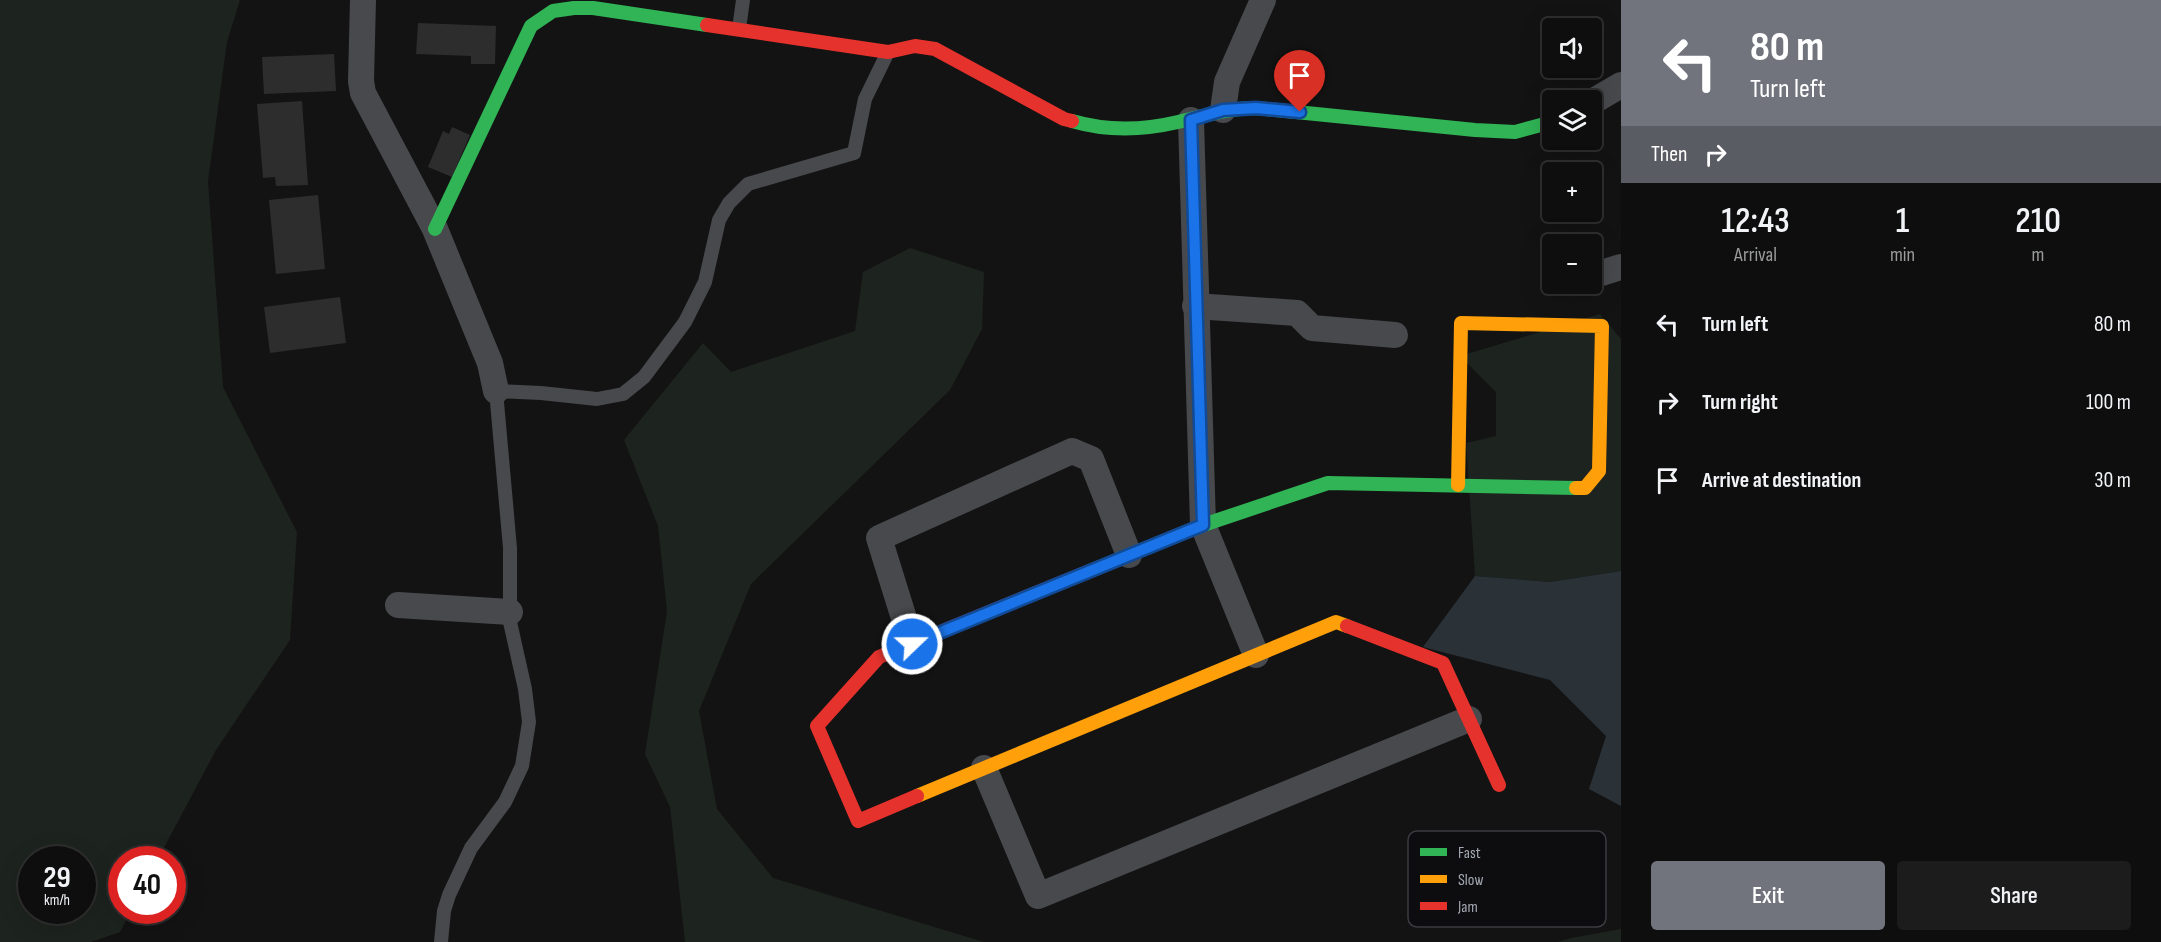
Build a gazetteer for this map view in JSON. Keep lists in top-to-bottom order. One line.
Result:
{"legend":["Fast","Slow","Jam"],"page":{"turn":["80 m","Turn left"],"map_buttons":["+","−"],"then":"Then","eta":["12:43","Arrival","1","min","210","m"],"list":[{"name":"Turn left","value":"80 m"},{"name":"Turn right","value":"100 m"},{"name":"Arrive at destination","value":"30 m"}],"speed":"29 km/h","limit":"40","buttons":["Exit","Share"]}}
